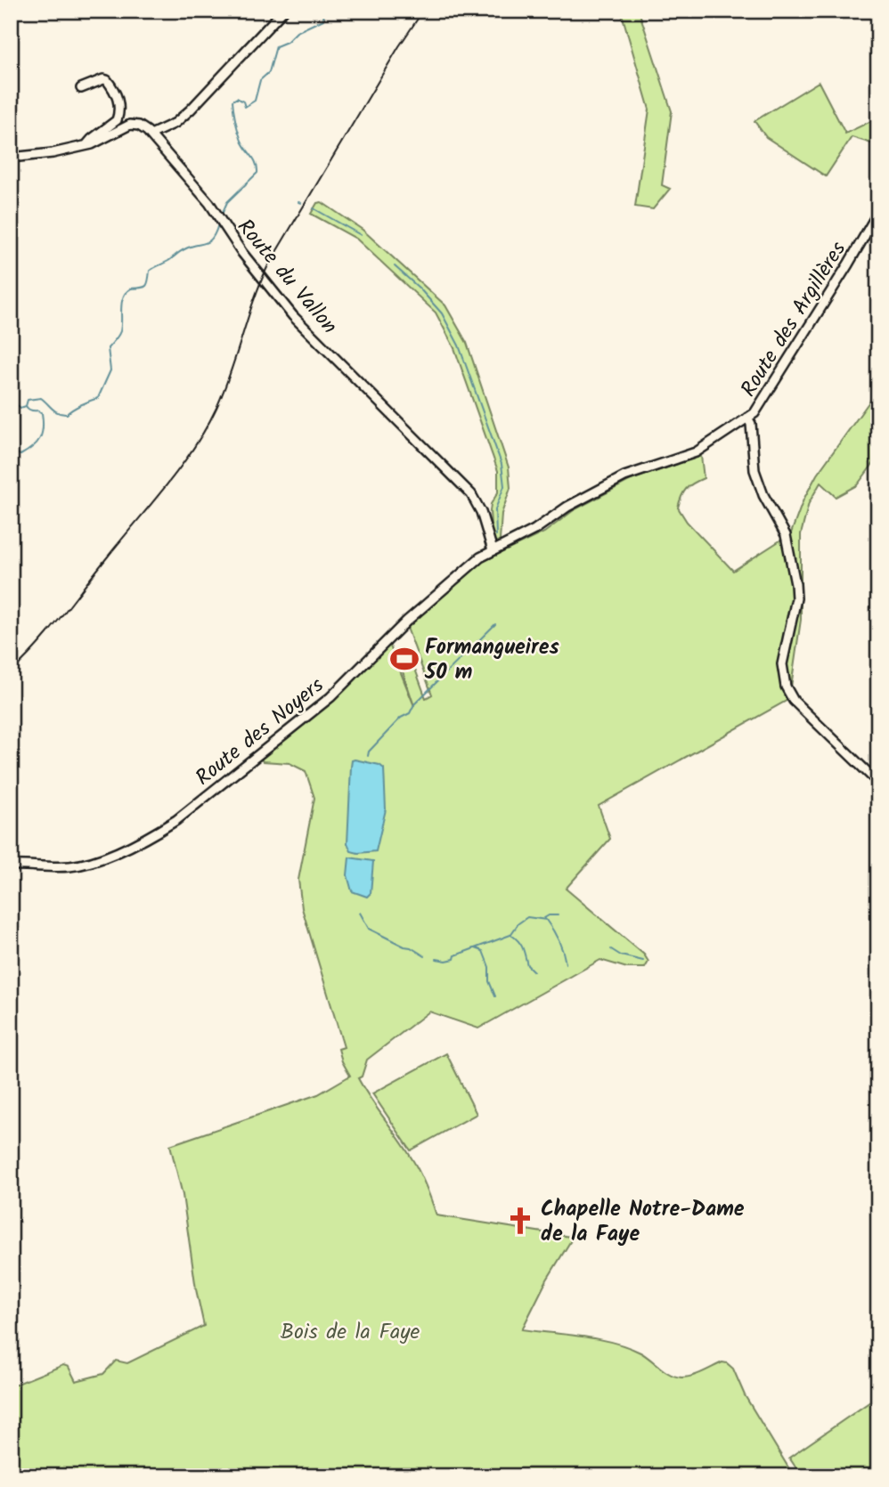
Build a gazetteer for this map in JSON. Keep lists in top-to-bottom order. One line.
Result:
{"streets":{"street":["Route du Vallon","Route des Argillères","Route des Noyers"]},"crossings":[["Route du Vallon","Route des Argillères"],["Route du Vallon","Route des Noyers"],["Route des Argillères","Route des Noyers"]],"parks":["Bois de la Faye"],"places":{"sports":["Formangueires 50 m"],"church":["Chapelle Notre-Dame de la Faye"]}}
